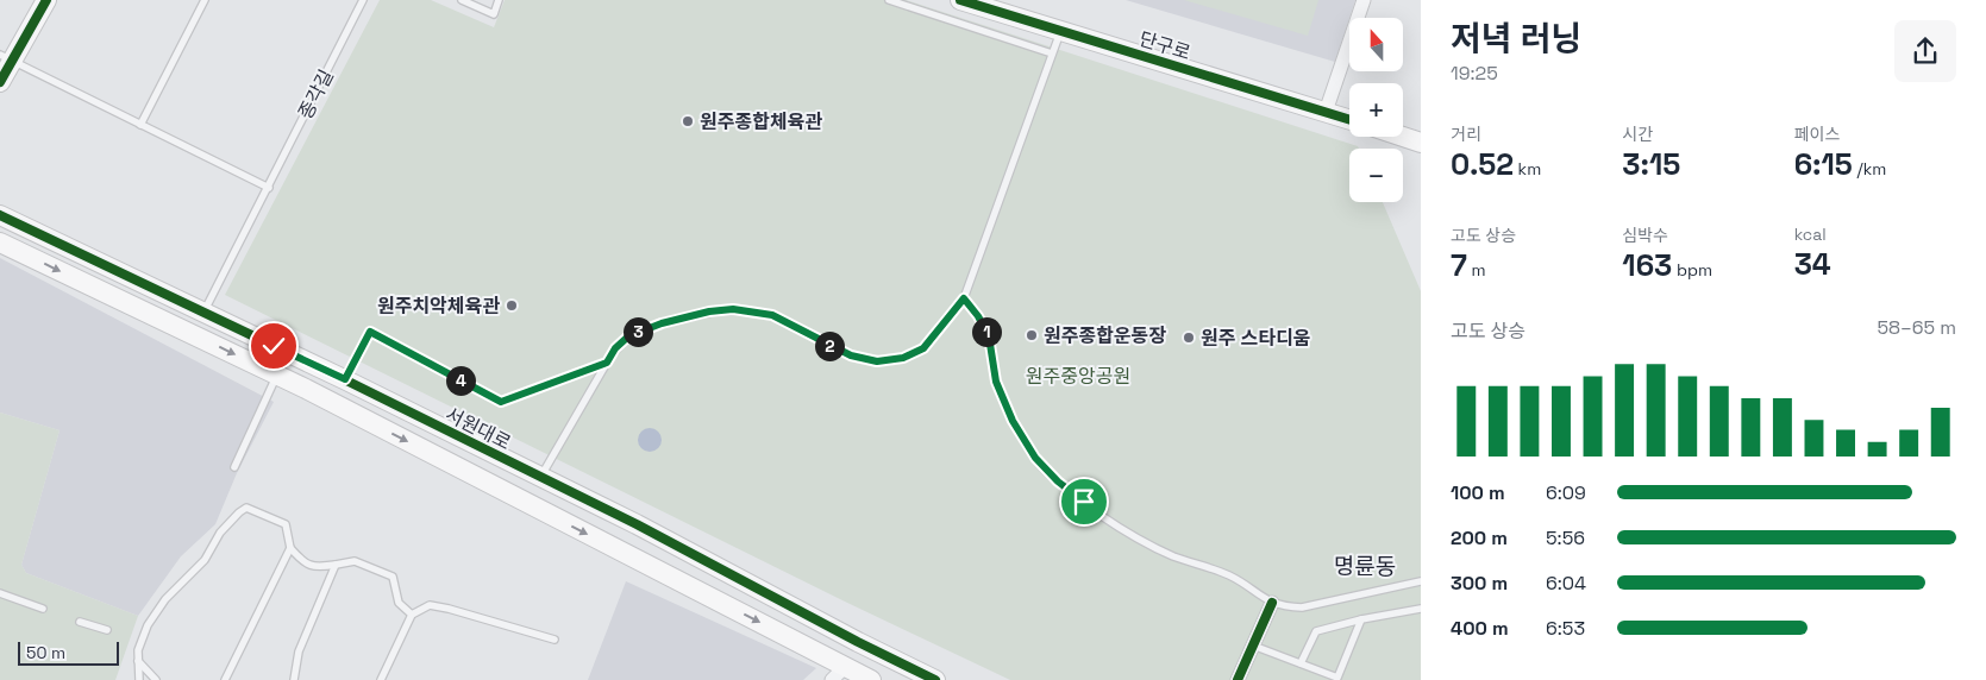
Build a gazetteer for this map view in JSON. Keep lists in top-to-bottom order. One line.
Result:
{"streets":{"street":["단구로","서원대로"],"lane":["종각길"]},"crossings":[["종각길","서원대로"]],"districts":["명륜동"],"parks":["원주중앙공원"],"places":["원주종합체육관","원주치악체육관","원주종합운동장","원주 스타디움"],"scale_bar":"50 m","north":"top","page":{"heading":["저녁 러닝","19:25"],"map_buttons":["+","−"],"stats":[["거리","0.52 km"],["시간","3:15"],["페이스","6:15 /km"],["고도 상승","7 m"],["심박수","163 bpm"],["kcal","34"]],"chart":["고도 상승","58–65 m"],"pins":["1","3","2","4"],"list":[{"name":"100 m","note":"6:09"},{"name":"200 m","note":"5:56"},{"name":"300 m","note":"6:04"},{"name":"400 m","note":"6:53"}],"scale":"50 m"}}
